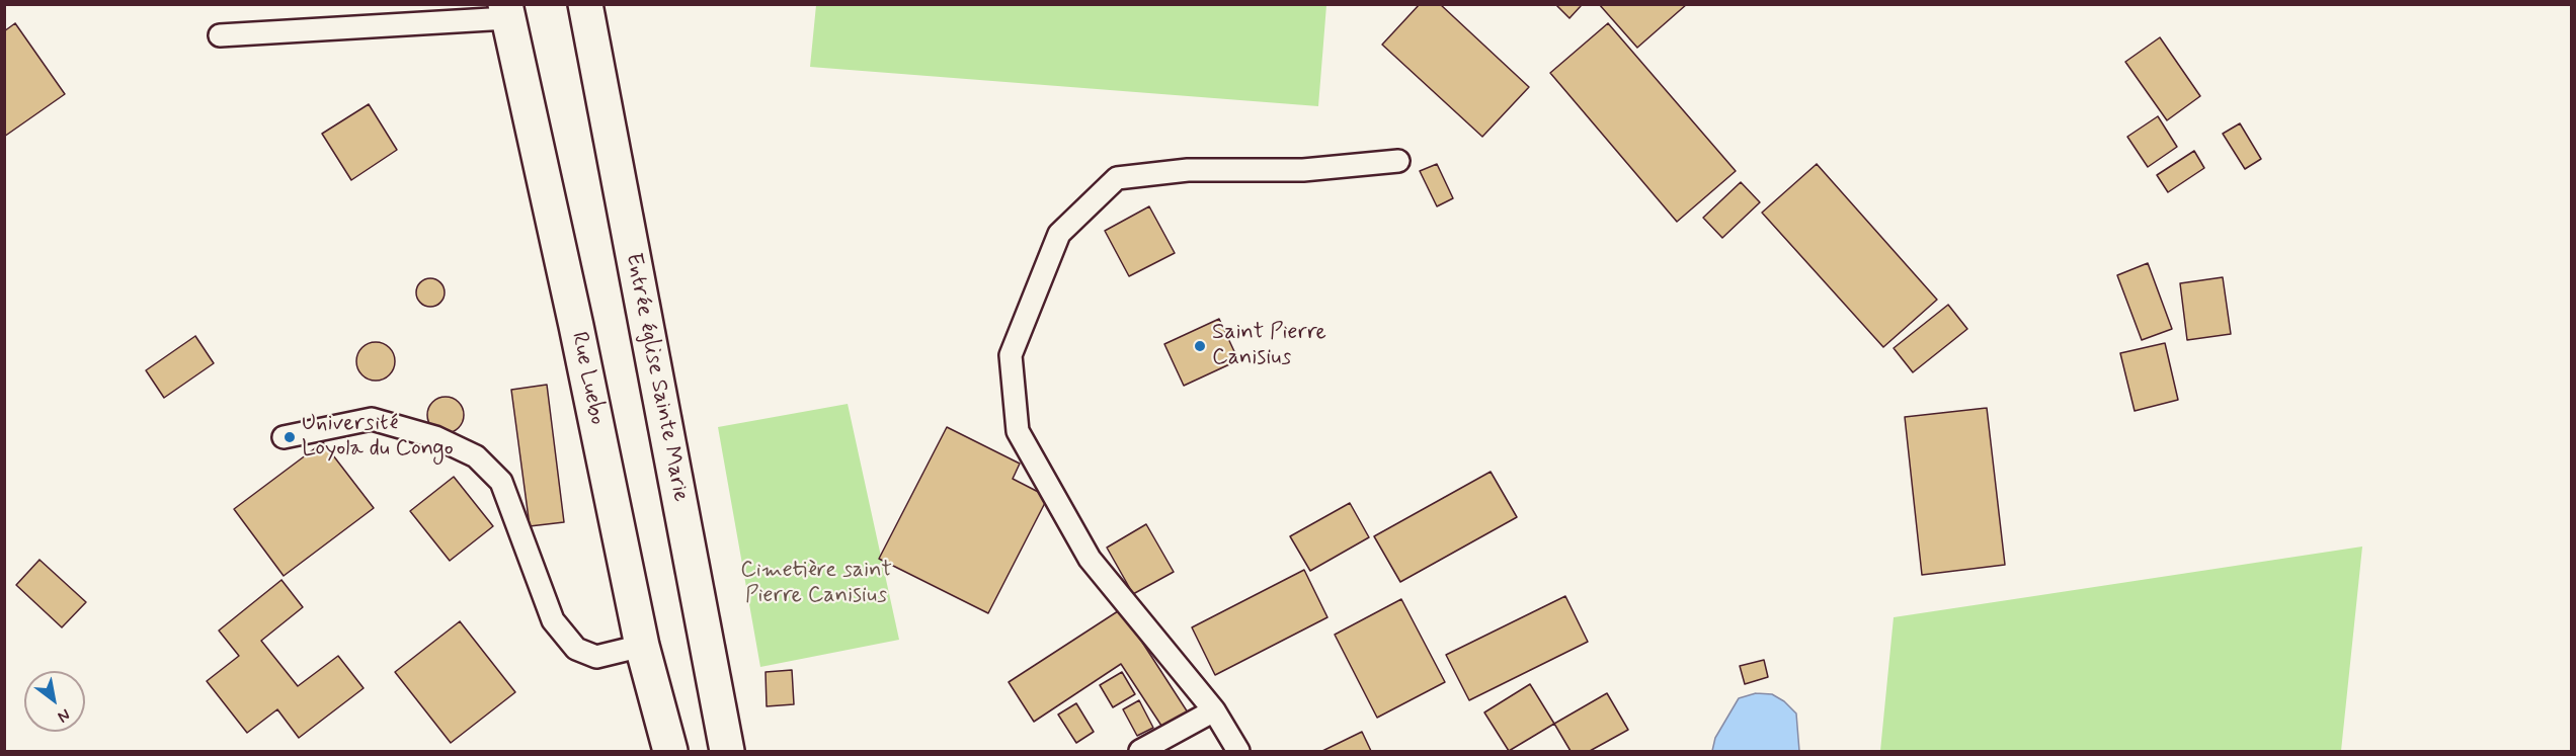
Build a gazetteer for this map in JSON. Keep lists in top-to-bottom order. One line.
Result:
{"streets":{"street":["Entrée église Sainte Marie","Rue Luebo"]},"parks":["Cimetière saint Pierre Canisius"],"places":["Saint Pierre Canisius","Université Loyola du Congo"],"north":"bottom right"}
